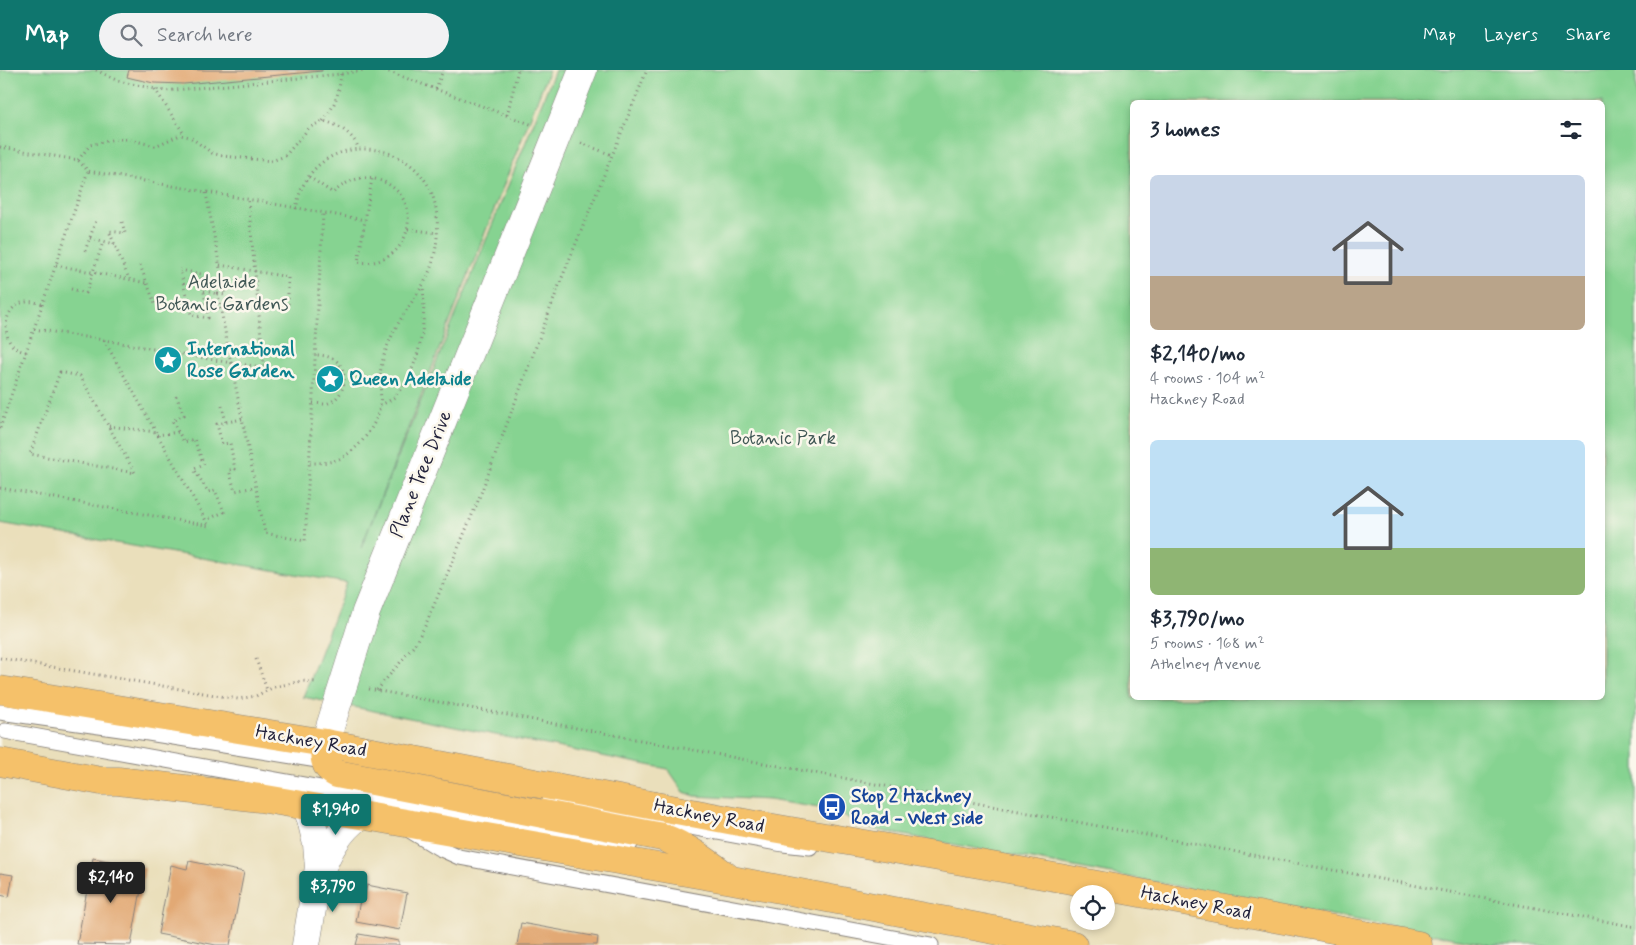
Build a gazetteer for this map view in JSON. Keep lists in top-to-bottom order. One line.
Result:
{"streets":{"highway":["Hackney Road"],"street":["Plane Tree Drive"]},"crossings":[["Plane Tree Drive","Hackney Road"]],"parks":["Adelaide Botanic Gardens","Botanic Park"],"places":{"place":["International Rose Garden","Queen Adelaide"],"bus stop":["Stop 2 Hackney Road - West side"]},"page":{"header":"Map","search":"Search here","nav":["Map","Layers","Share"],"heading":"3 homes","list":[{"name":"$2,140/mo","note":"4 rooms · 104 m² · Hackney Road"},{"name":"$3,790/mo","note":"5 rooms · 168 m² · Athelney Avenue"}],"price":["$1,940","$2,140","$3,790"]}}
